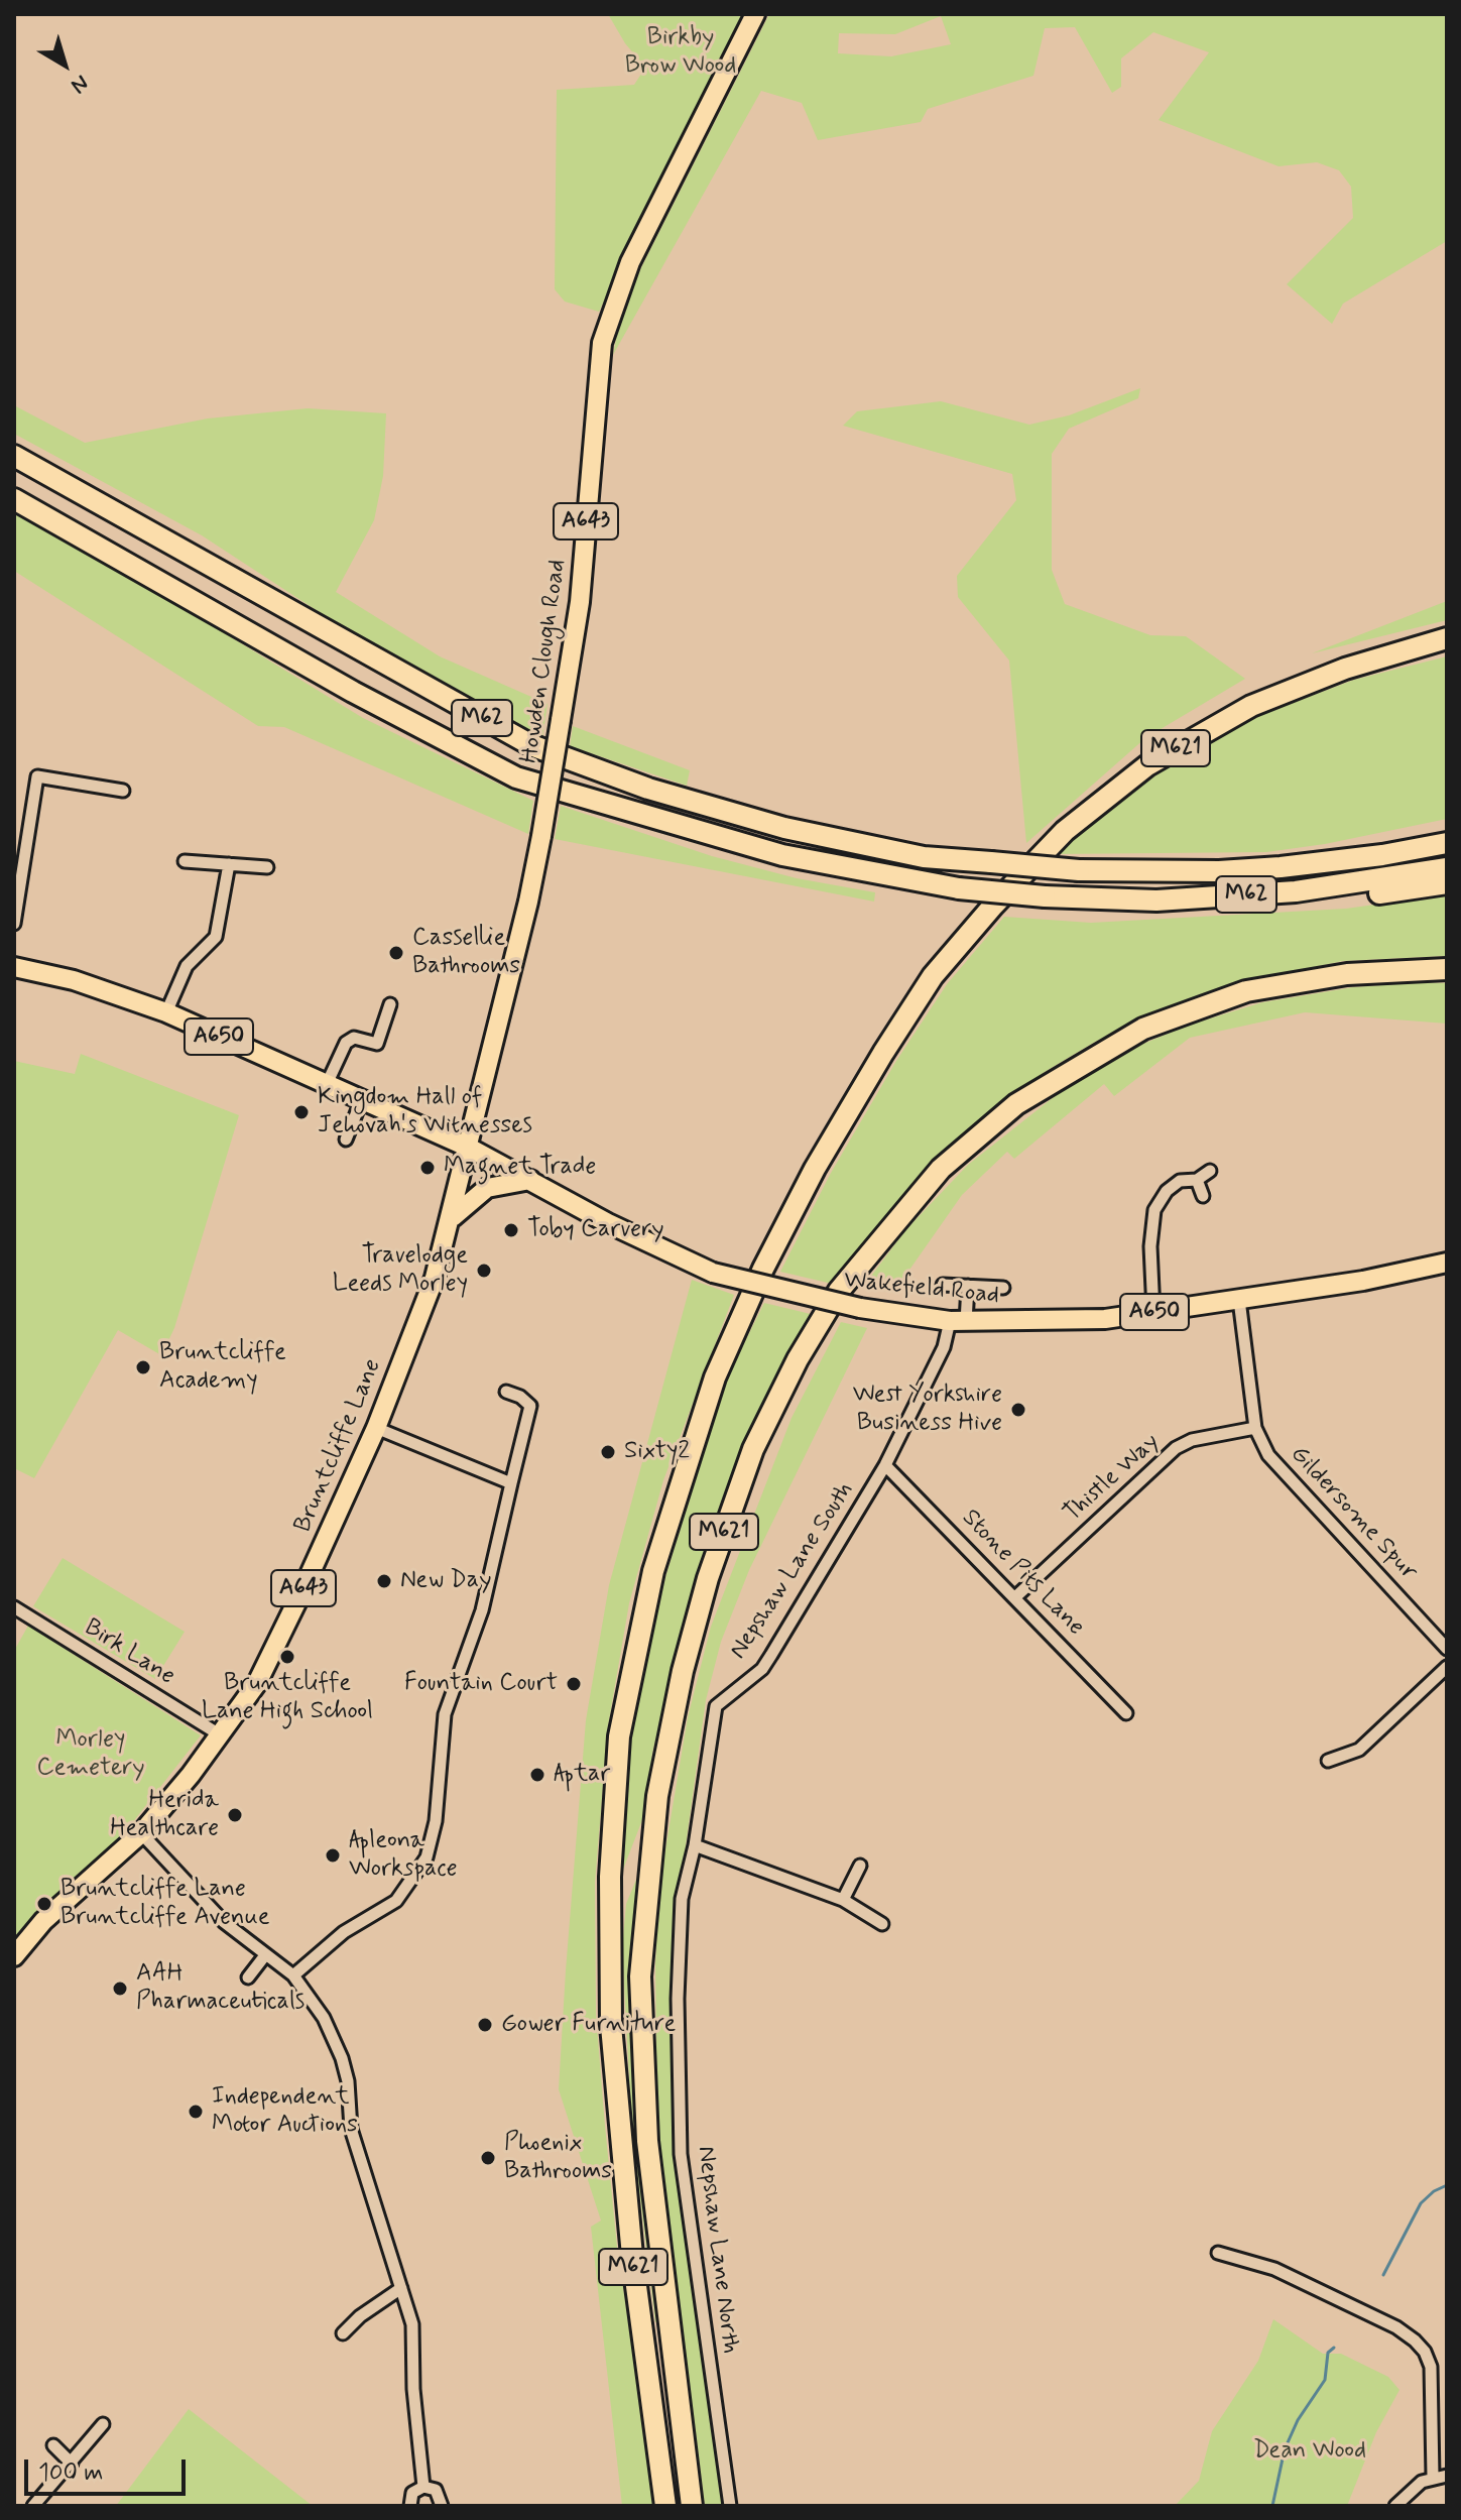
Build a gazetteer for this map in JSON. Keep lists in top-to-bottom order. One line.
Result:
{"streets":{"highway":["M62","M621"],"main road":["A643","Howden Clough Road","A650","Wakefield Road","Bruntcliffe Lane"],"street":["Thistle Way","Gildersome Spur","Nepshaw Lane South","Stone Pits Lane","Birk Lane","Nepshaw Lane North"]},"crossings":[["Howden Clough Road","A650"],["Howden Clough Road","Wakefield Road"],["Howden Clough Road","Bruntcliffe Lane"],["A650","Wakefield Road"],["A650","Bruntcliffe Lane"],["Wakefield Road","Bruntcliffe Lane"],["Wakefield Road","Gildersome Spur"],["Wakefield Road","Nepshaw Lane South"],["Bruntcliffe Lane","Birk Lane"],["Thistle Way","Gildersome Spur"],["Thistle Way","Stone Pits Lane"],["Nepshaw Lane South","Stone Pits Lane"],["Nepshaw Lane South","Nepshaw Lane North"]],"parks":["Birkby Brow Wood","Morley Cemetery","Dean Wood"],"places":["Cassellie Bathrooms","Kingdom Hall of Jehovah's Witnesses","Magnet Trade","Toby Carvery","Travelodge Leeds Morley","Bruntcliffe Academy","West Yorkshire Business Hive","Sixty2","New Day","Bruntcliffe Lane High School","Fountain Court","Aptar","Herida Healthcare","Apleona Workspace","Bruntcliffe Lane Bruntcliffe Avenue","AAH Pharmaceuticals","Gower Furniture","Independent Motor Auctions","Phoenix Bathrooms"],"scale_bar":"100 m","north":"bottom right"}
